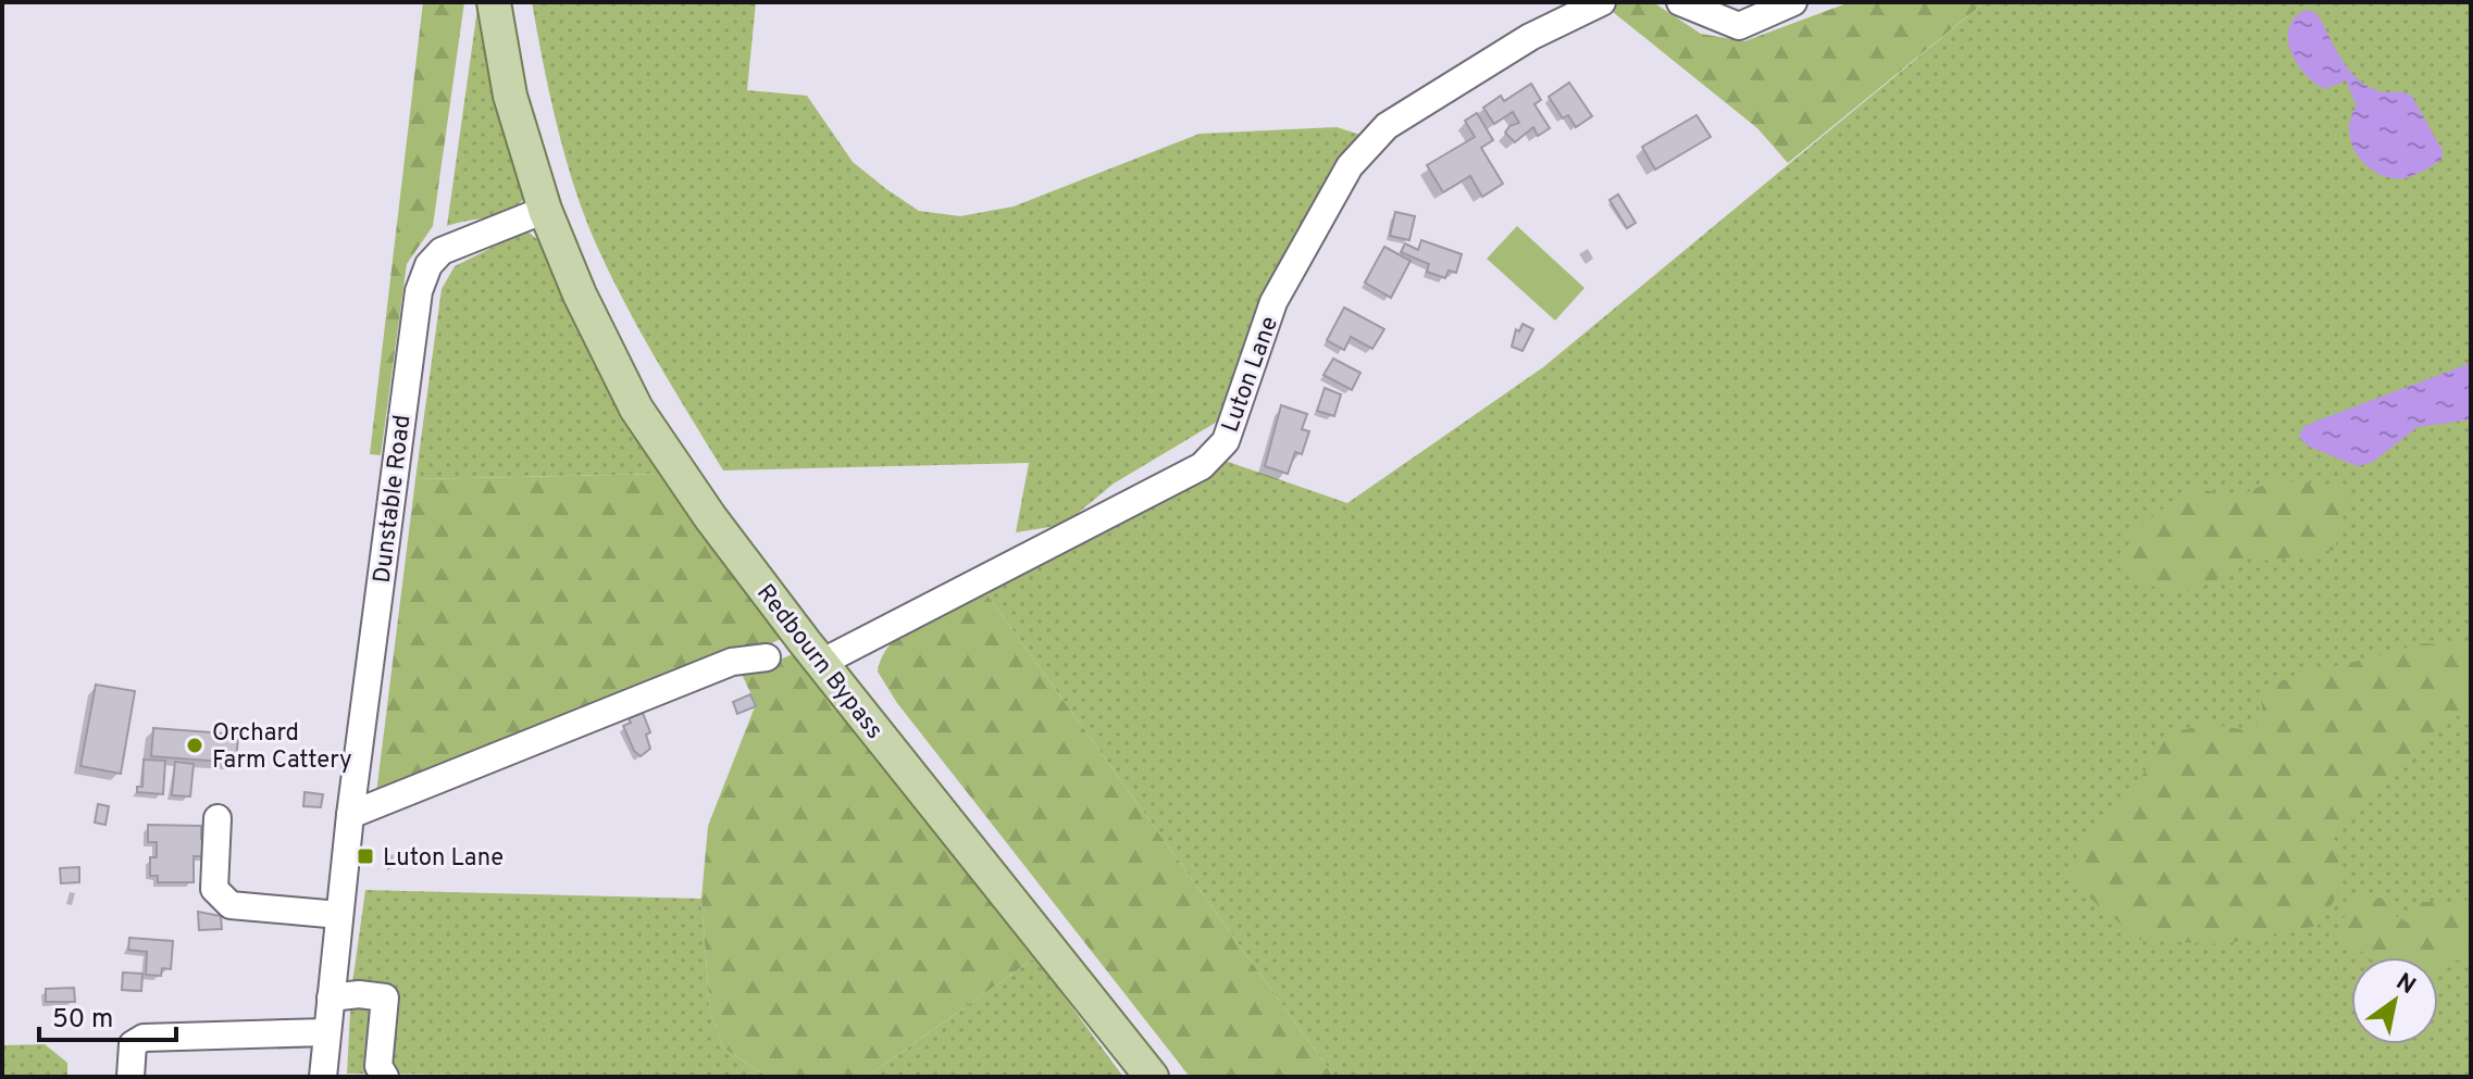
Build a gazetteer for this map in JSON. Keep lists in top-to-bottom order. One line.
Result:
{"streets":{"main road":["Redbourn Bypass"],"street":["Luton Lane","Dunstable Road"]},"crossings":[["Luton Lane","Redbourn Bypass"],["Dunstable Road","Redbourn Bypass"]],"places":{"other":["Orchard Farm Cattery"],"transit":["Luton Lane"]},"scale_bar":"50 m","north":"top right"}
